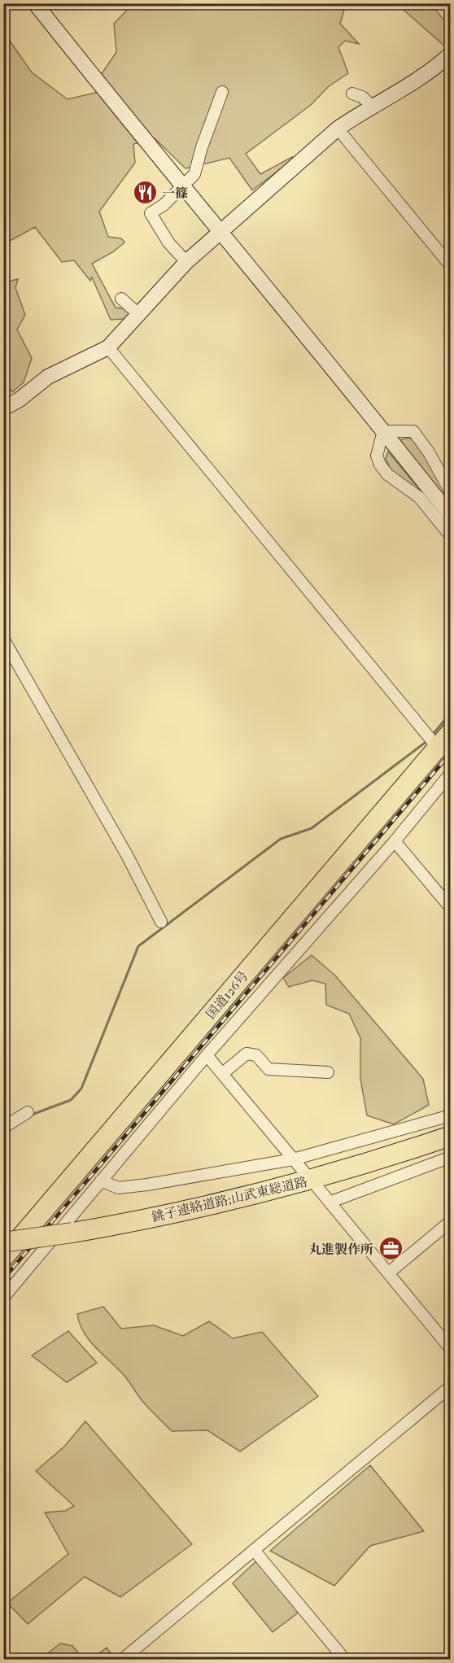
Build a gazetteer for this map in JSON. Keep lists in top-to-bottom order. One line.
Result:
{"streets":{"highway":["国道126号","銚子連絡道路;山武東総道路"]},"places":{"restaurant":["一篠"],"office":["丸進製作所"]}}
